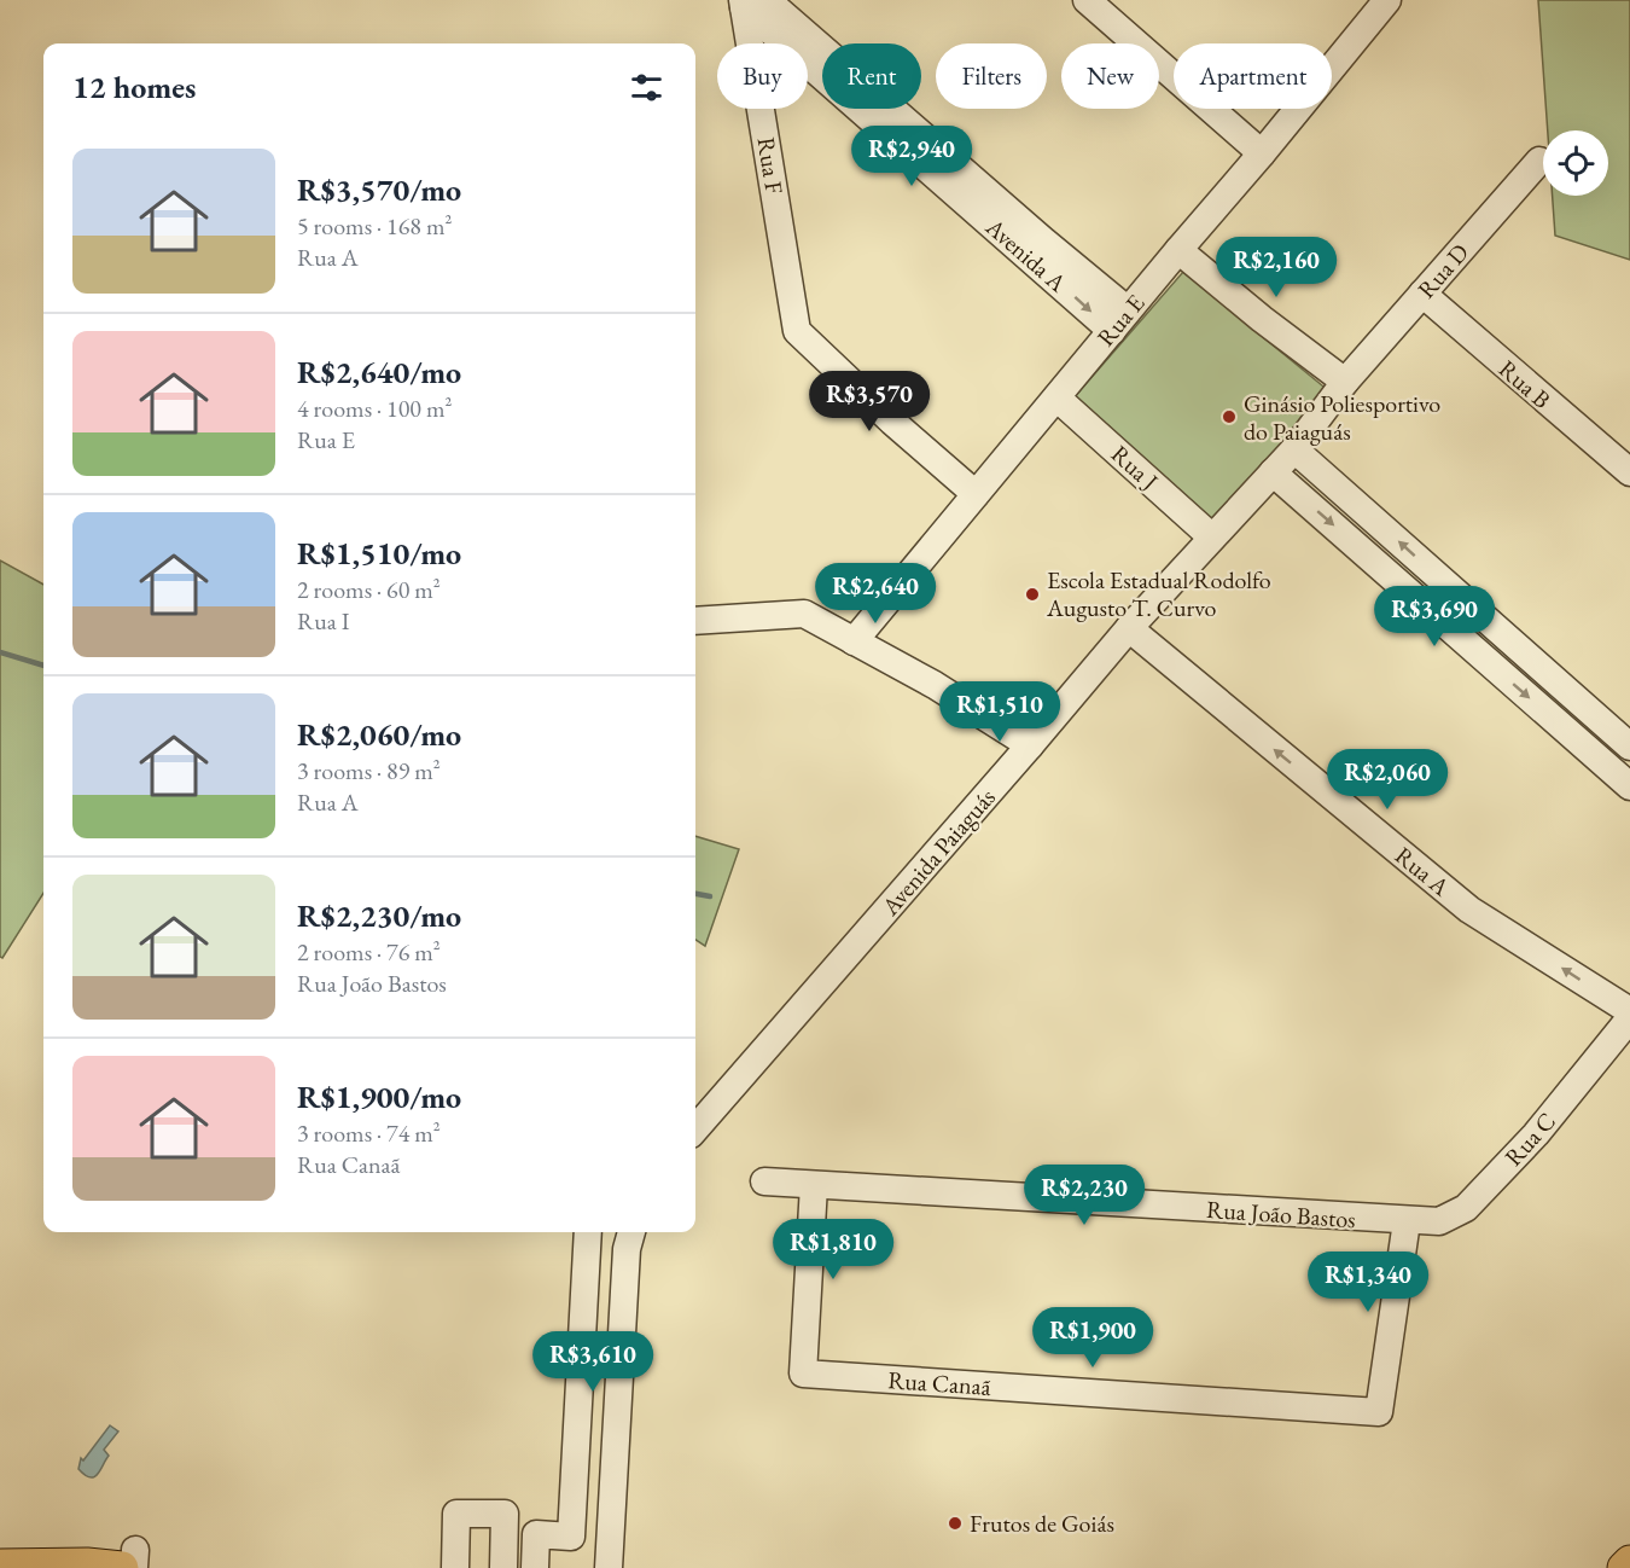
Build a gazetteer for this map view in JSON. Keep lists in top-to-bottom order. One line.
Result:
{"streets":{"street":["Rua F","Avenida A","Rua D","Rua E","Rua B","Rua J","Avenida Paiaguás","Rua A","Rua C","Rua João Bastos","Rua Canaã"]},"crossings":[["Rua F","Avenida A"],["Rua F","Rua E"],["Avenida A","Rua E"],["Rua D","Rua B"],["Rua D","Avenida Paiaguás"],["Rua E","Rua J"],["Rua J","Avenida Paiaguás"],["Avenida Paiaguás","Rua A"],["Rua C","Rua João Bastos"],["Rua C","Rua Canaã"],["Rua João Bastos","Rua Canaã"]],"places":["Ginásio Poliesportivo do Paiaguás","Escola Estadual Rodolfo Augusto T. Curvo","Frutos de Goiás"],"page":{"chip":["Buy","Rent","Filters","New","Apartment"],"heading":"12 homes","price":["R$2,940","R$2,160","R$3,570","R$2,640","R$3,690","R$1,510","R$2,060","R$2,230","R$1,810","R$1,340","R$1,900","R$3,610"],"list":[{"name":"R$3,570/mo","note":"5 rooms · 168 m² · Rua A"},{"name":"R$2,640/mo","note":"4 rooms · 100 m² · Rua E"},{"name":"R$1,510/mo","note":"2 rooms · 60 m² · Rua I"},{"name":"R$2,060/mo","note":"3 rooms · 89 m² · Rua A"},{"name":"R$2,230/mo","note":"2 rooms · 76 m² · Rua João Bastos"},{"name":"R$1,900/mo","note":"3 rooms · 74 m² · Rua Canaã"}]}}
